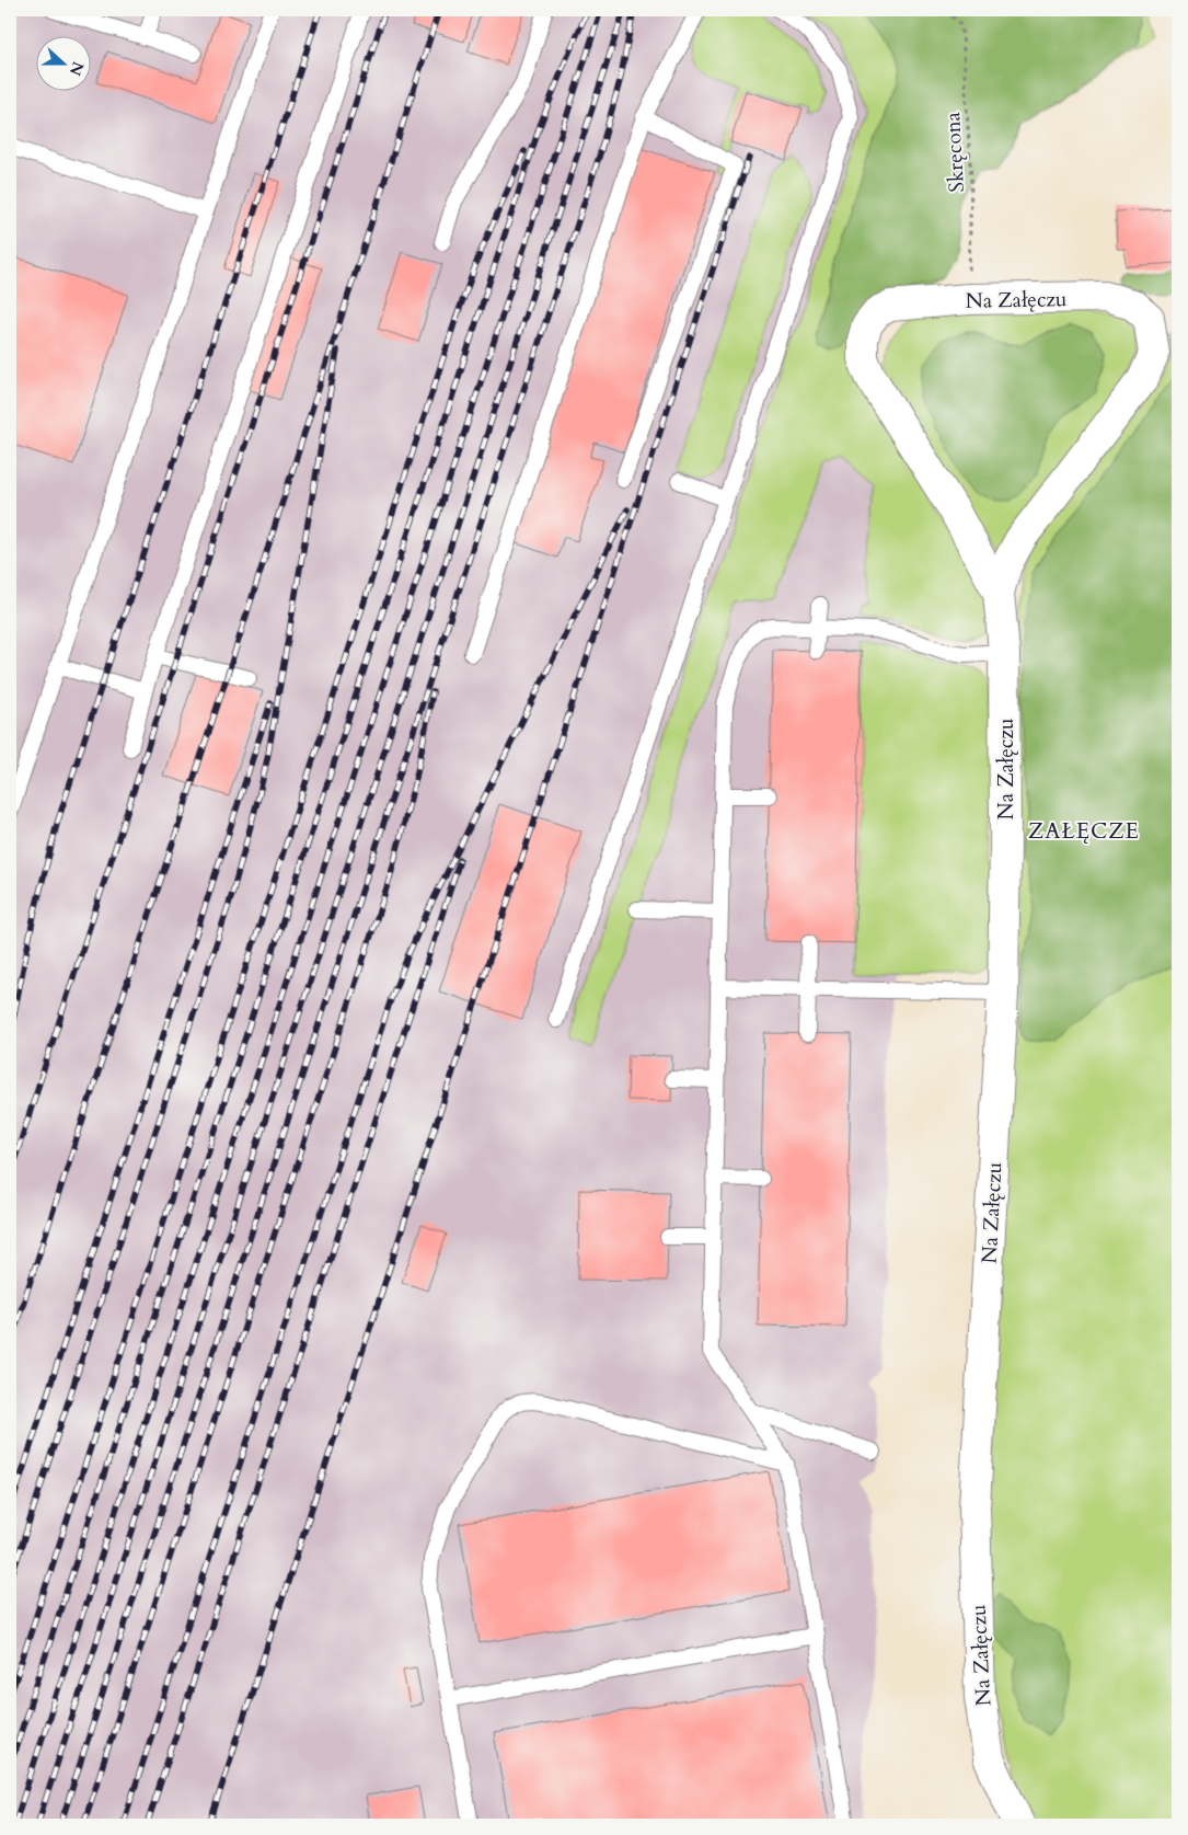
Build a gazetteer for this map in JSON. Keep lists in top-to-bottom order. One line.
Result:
{"streets":{"street":["Na Załęczu"],"path":["Skręcona"]},"crossings":[["Skręcona","Na Załęczu"]],"districts":["ZAŁĘCZE"],"north":"right"}
